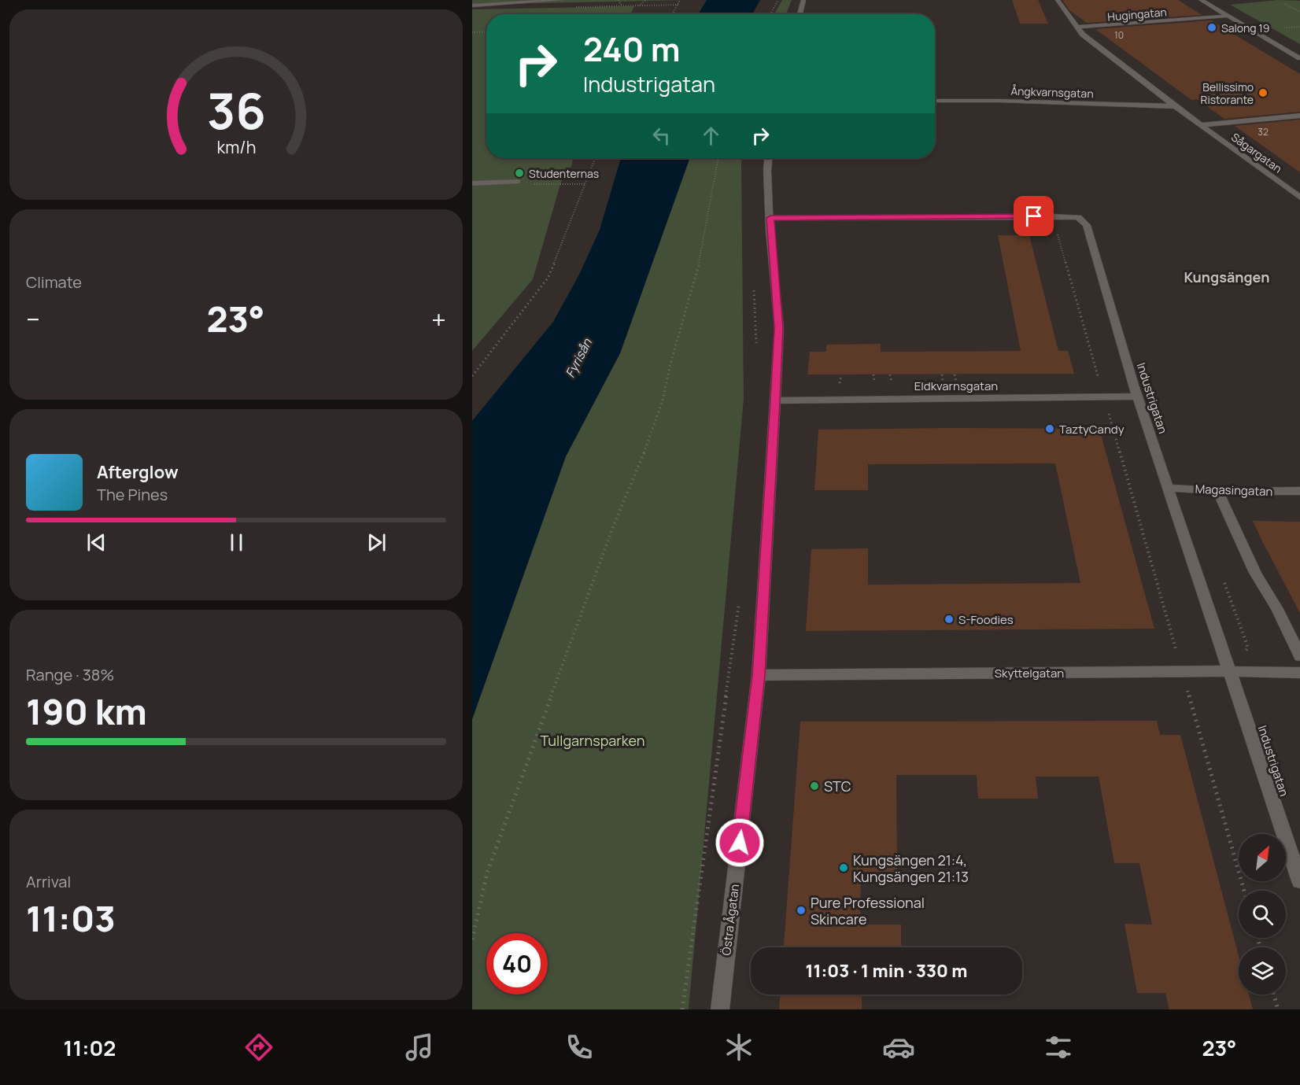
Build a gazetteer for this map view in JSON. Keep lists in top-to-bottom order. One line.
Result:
{"streets":{"street":["Hugingatan","Ångkvarnsgatan","Sågargatan","Eldkvarnsgatan","Industrigatan","Magasingatan","Skyttelgatan","Östra Ågatan"]},"crossings":[["Eldkvarnsgatan","Industrigatan"],["Eldkvarnsgatan","Östra Ågatan"],["Industrigatan","Magasingatan"],["Industrigatan","Skyttelgatan"],["Industrigatan","Östra Ågatan"],["Skyttelgatan","Östra Ågatan"]],"districts":["Kungsängen"],"water":["Fyrisån"],"parks":["Tullgarnsparken"],"places":["Salong 19","Bellissimo Ristorante","Studenternas","TaztyCandy","S-Foodies","STC","Kungsängen 21:4, Kungsängen 21:13","Pure Professional Skincare"],"house_numbers":["10","32"],"north":"top right","page":{"turn":["240 m","Industrigatan"],"tile":["Climate",["Range · 38%","190 km"],["Arrival","11:03"]],"heat":["−","23°","+"],"song":["Afterglow","The Pines"],"limit":"40","trip":"11:03 · 1 min · 330 m","tabs":["11:02","23°"],"gauge":["36","km/h"]}}
